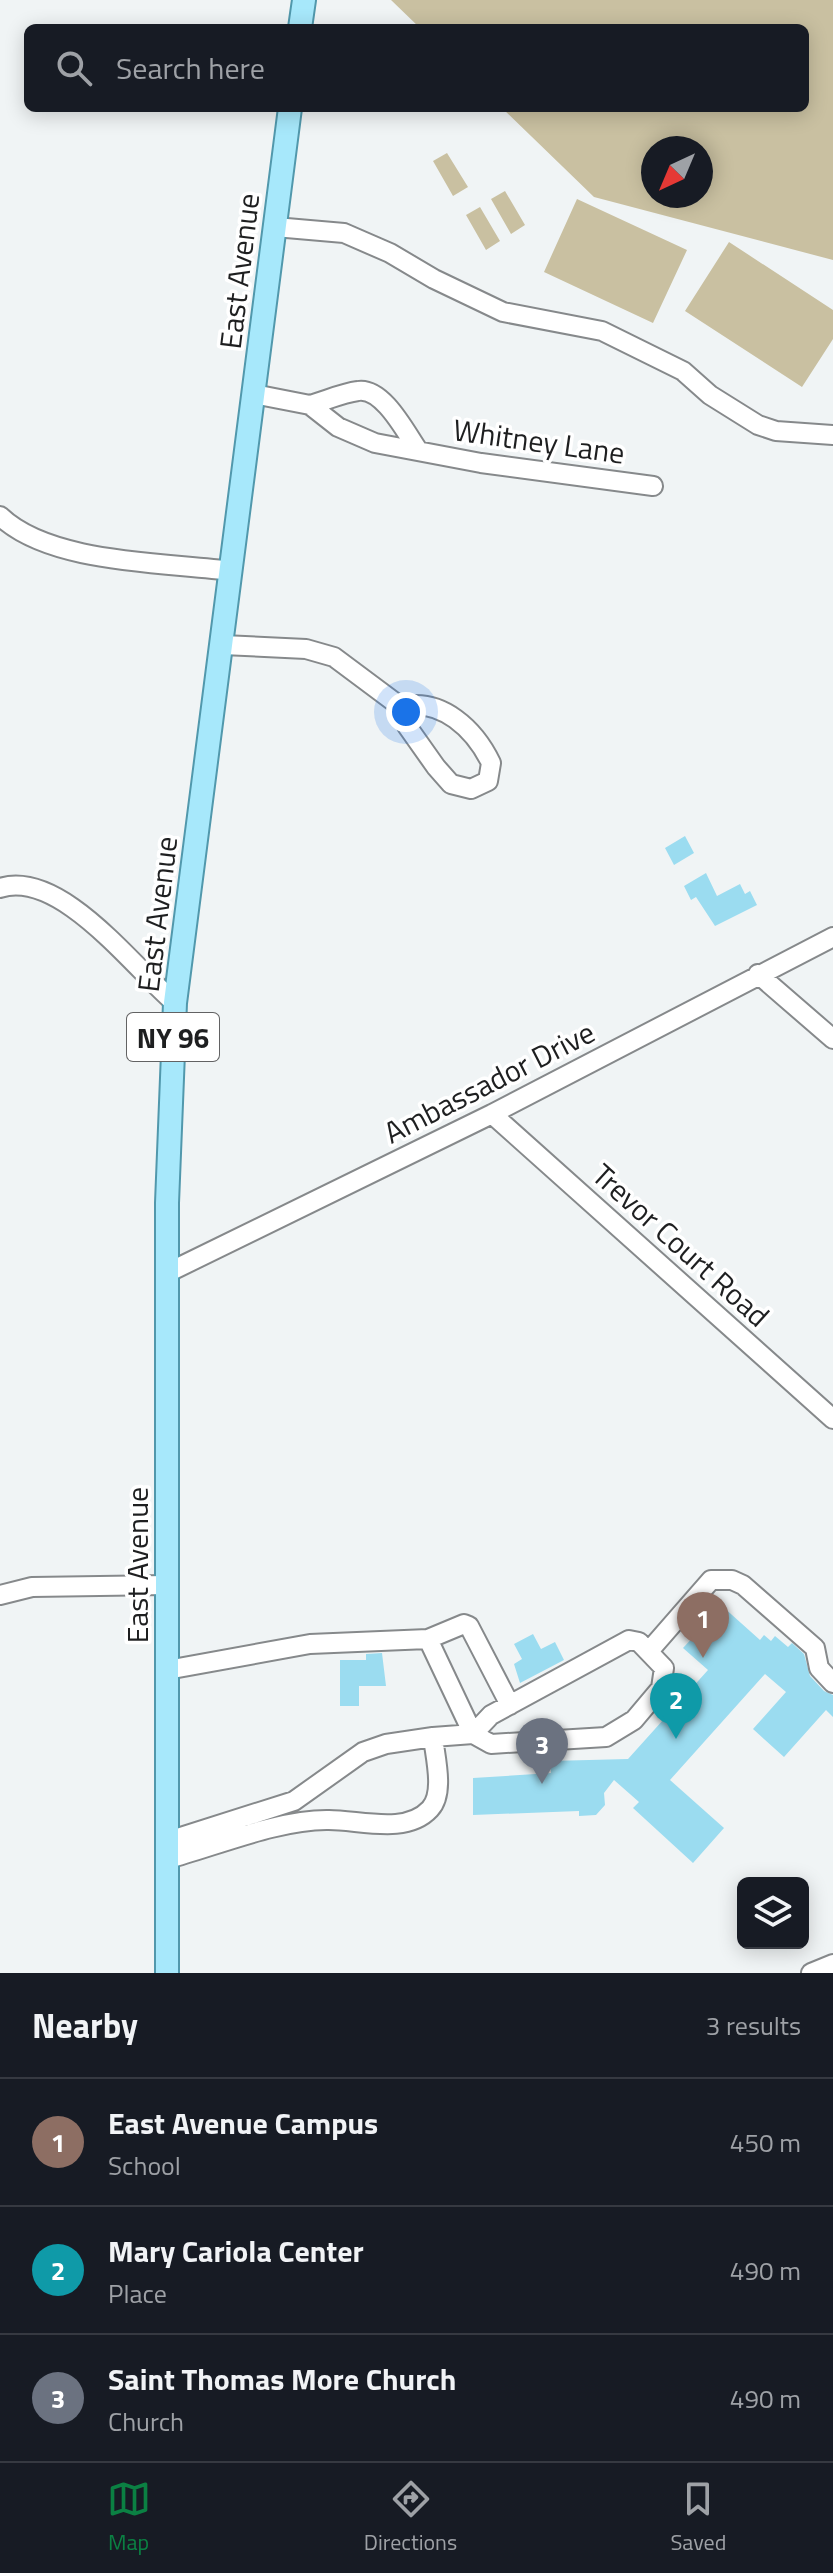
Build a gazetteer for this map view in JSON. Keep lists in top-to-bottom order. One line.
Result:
{"streets":{"main road":["East Avenue","NY 96"],"street":["Whitney Lane","Ambassador Drive","Trevor Court Road"]},"crossings":[["East Avenue","Whitney Lane"],["East Avenue","Ambassador Drive"],["Ambassador Drive","Trevor Court Road"]],"north":"bottom left","page":{"search":"Search here","pins":["1","2","3"],"heading":["Nearby","3 results"],"list":[{"mark":"1","name":"East Avenue Campus","note":"School","value":"450 m"},{"mark":"2","name":"Mary Cariola Center","note":"Place","value":"490 m"},{"mark":"3","name":"Saint Thomas More Church","note":"Church","value":"490 m"}],"nav":["Map","Directions","Saved"]}}
